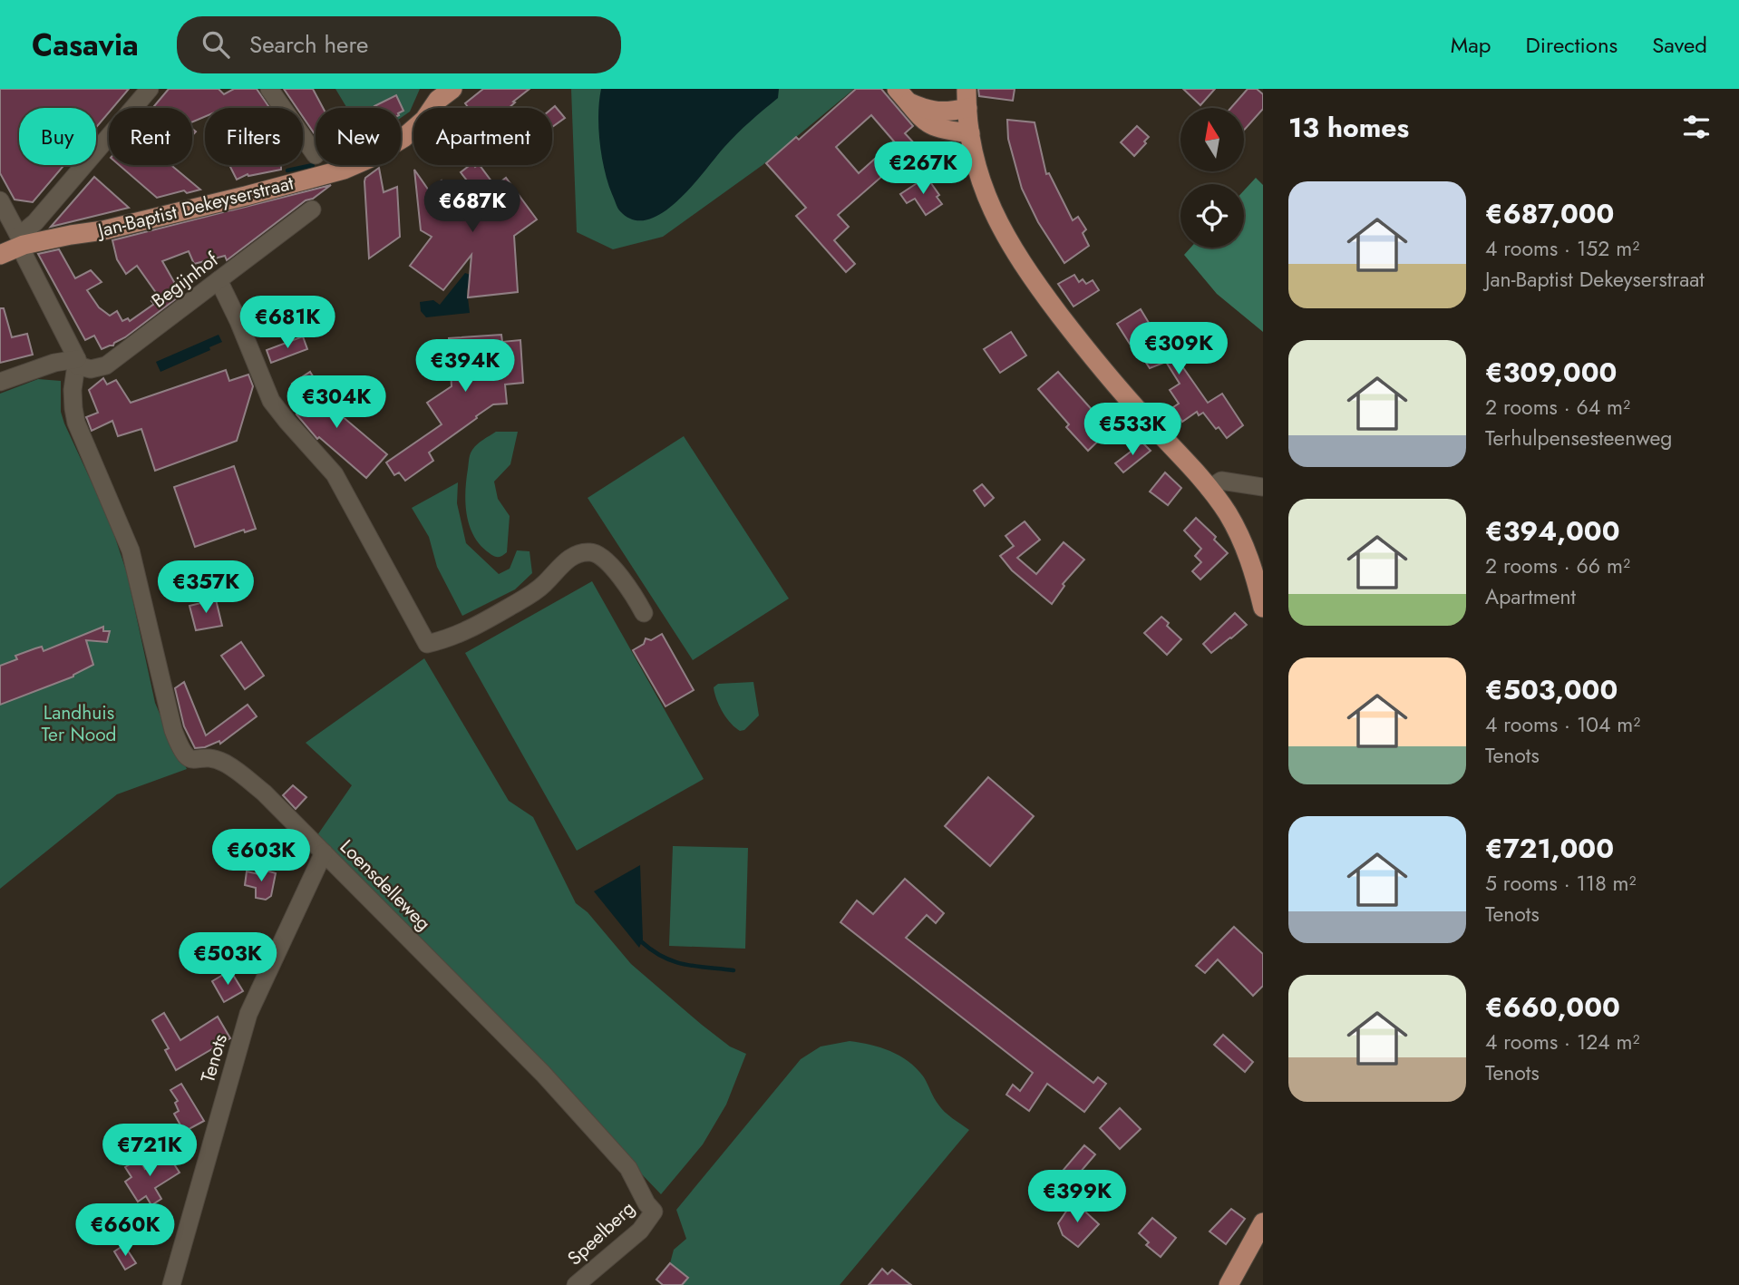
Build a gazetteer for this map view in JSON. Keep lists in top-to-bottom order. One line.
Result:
{"streets":{"main road":["Jan-Baptist Dekeyserstraat"],"street":["Begijnhof","Loensdelleweg","Tenots","Speelberg"]},"crossings":[["Begijnhof","Loensdelleweg"],["Loensdelleweg","Tenots"],["Loensdelleweg","Speelberg"]],"parks":["Landhuis Ter Nood"],"north":"top","page":{"header":"Casavia","search":"Search here","nav":["Map","Directions","Saved"],"heading":"13 homes","chip":["Buy","Rent","Filters","New","Apartment"],"price":["€267K","€687K","€681K","€309K","€394K","€304K","€533K","€357K","€603K","€503K","€721K","€399K","€660K"],"list":[{"name":"€687,000","note":"4 rooms · 152 m² · Jan-Baptist Dekeyserstraat"},{"name":"€309,000","note":"2 rooms · 64 m² · Terhulpensesteenweg"},{"name":"€394,000","note":"2 rooms · 66 m² · Apartment"},{"name":"€503,000","note":"4 rooms · 104 m² · Tenots"},{"name":"€721,000","note":"5 rooms · 118 m² · Tenots"},{"name":"€660,000","note":"4 rooms · 124 m² · Tenots"}]}}
